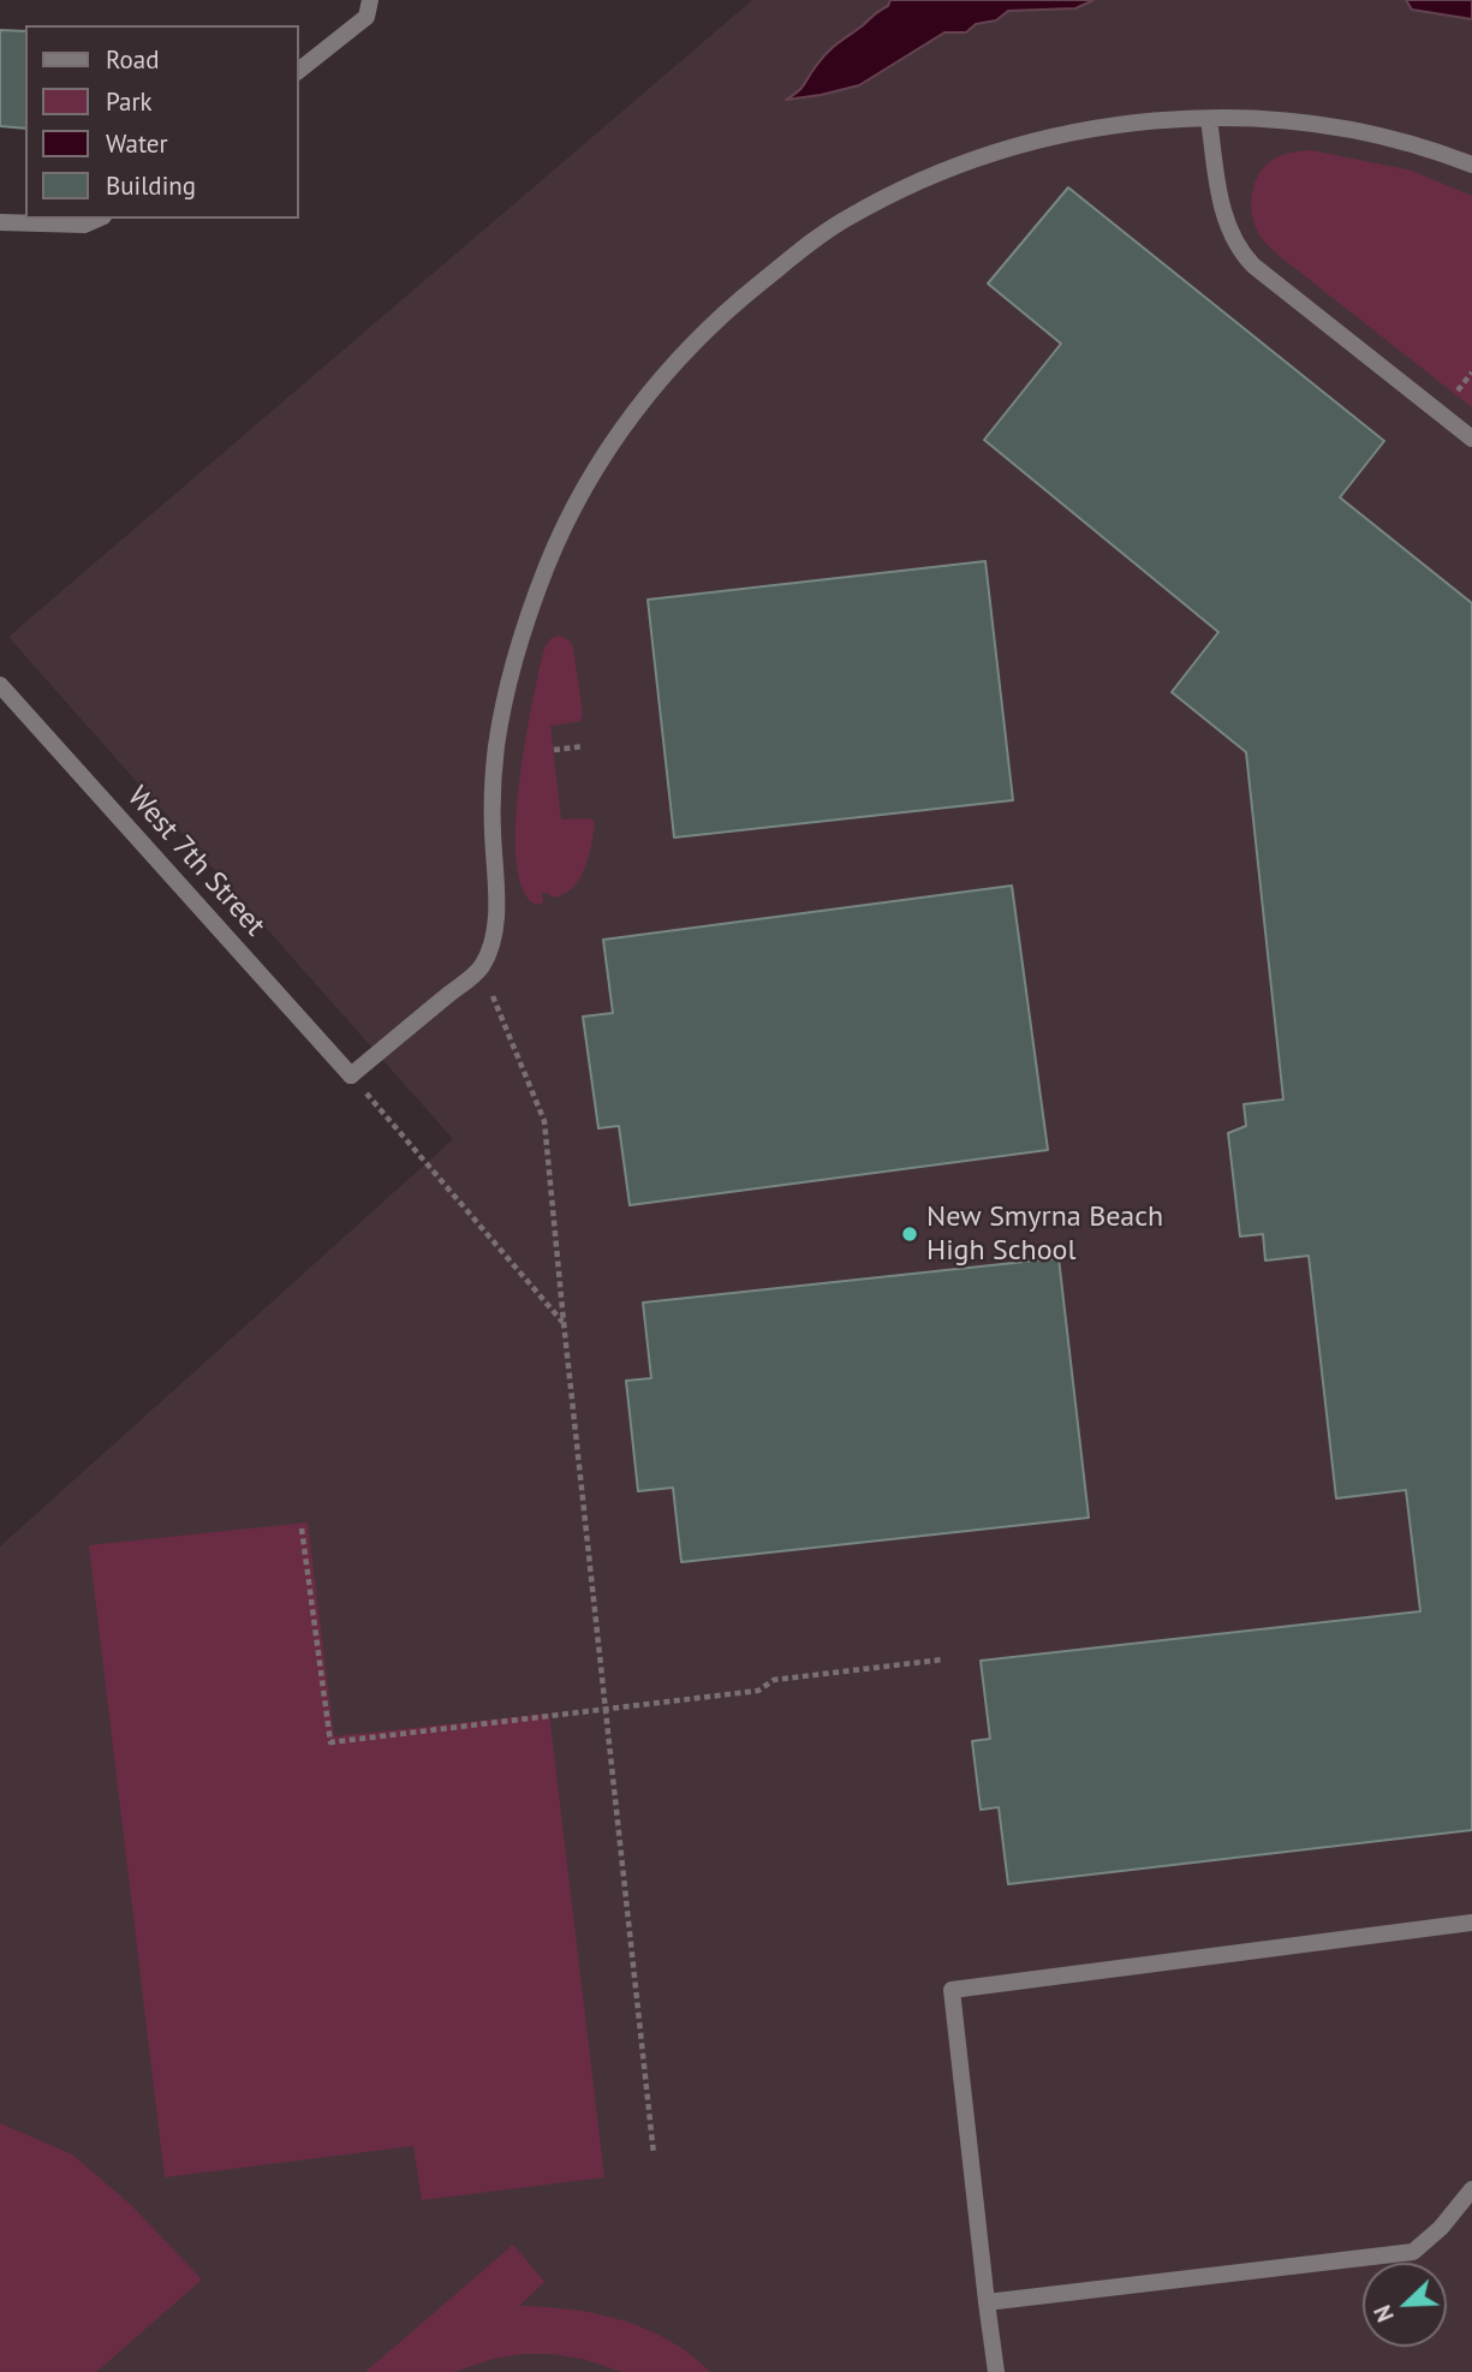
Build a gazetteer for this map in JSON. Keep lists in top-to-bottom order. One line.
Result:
{"streets":{"street":["West 7th Street"]},"places":["New Smyrna Beach High School"],"legend":["Road","Park","Water","Building"],"north":"bottom left"}
